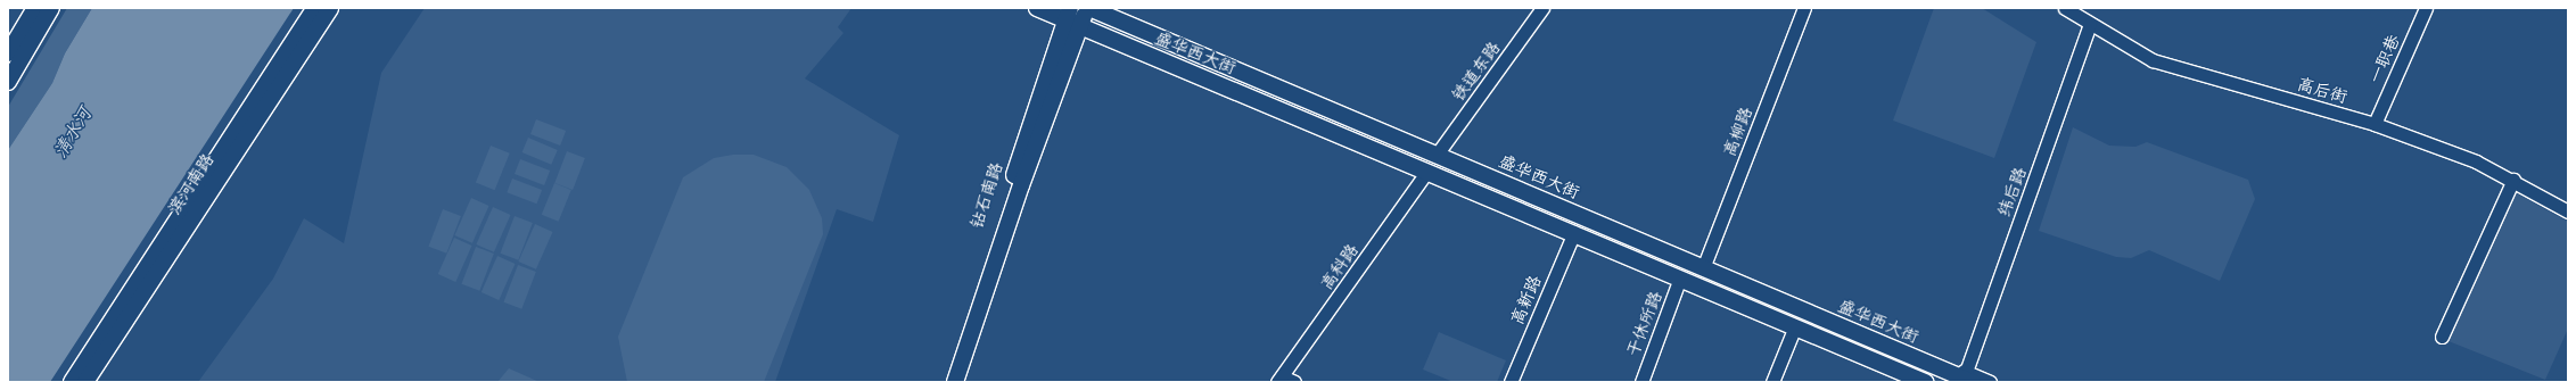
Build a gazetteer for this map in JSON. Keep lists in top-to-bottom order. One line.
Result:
{"streets":{"main road":["盛华西大街","滨河南路","钻石南路"],"street":["一职巷","铁道东路","高后街","高柳路","纬后路","高科路","高新路","干休所路"]},"crossings":[["盛华西大街","铁道东路"],["盛华西大街","高柳路"],["盛华西大街","纬后路"],["盛华西大街","钻石南路"],["盛华西大街","高科路"],["盛华西大街","高新路"],["盛华西大街","干休所路"],["一职巷","高后街"],["高后街","纬后路"]],"water":["清水河"]}
